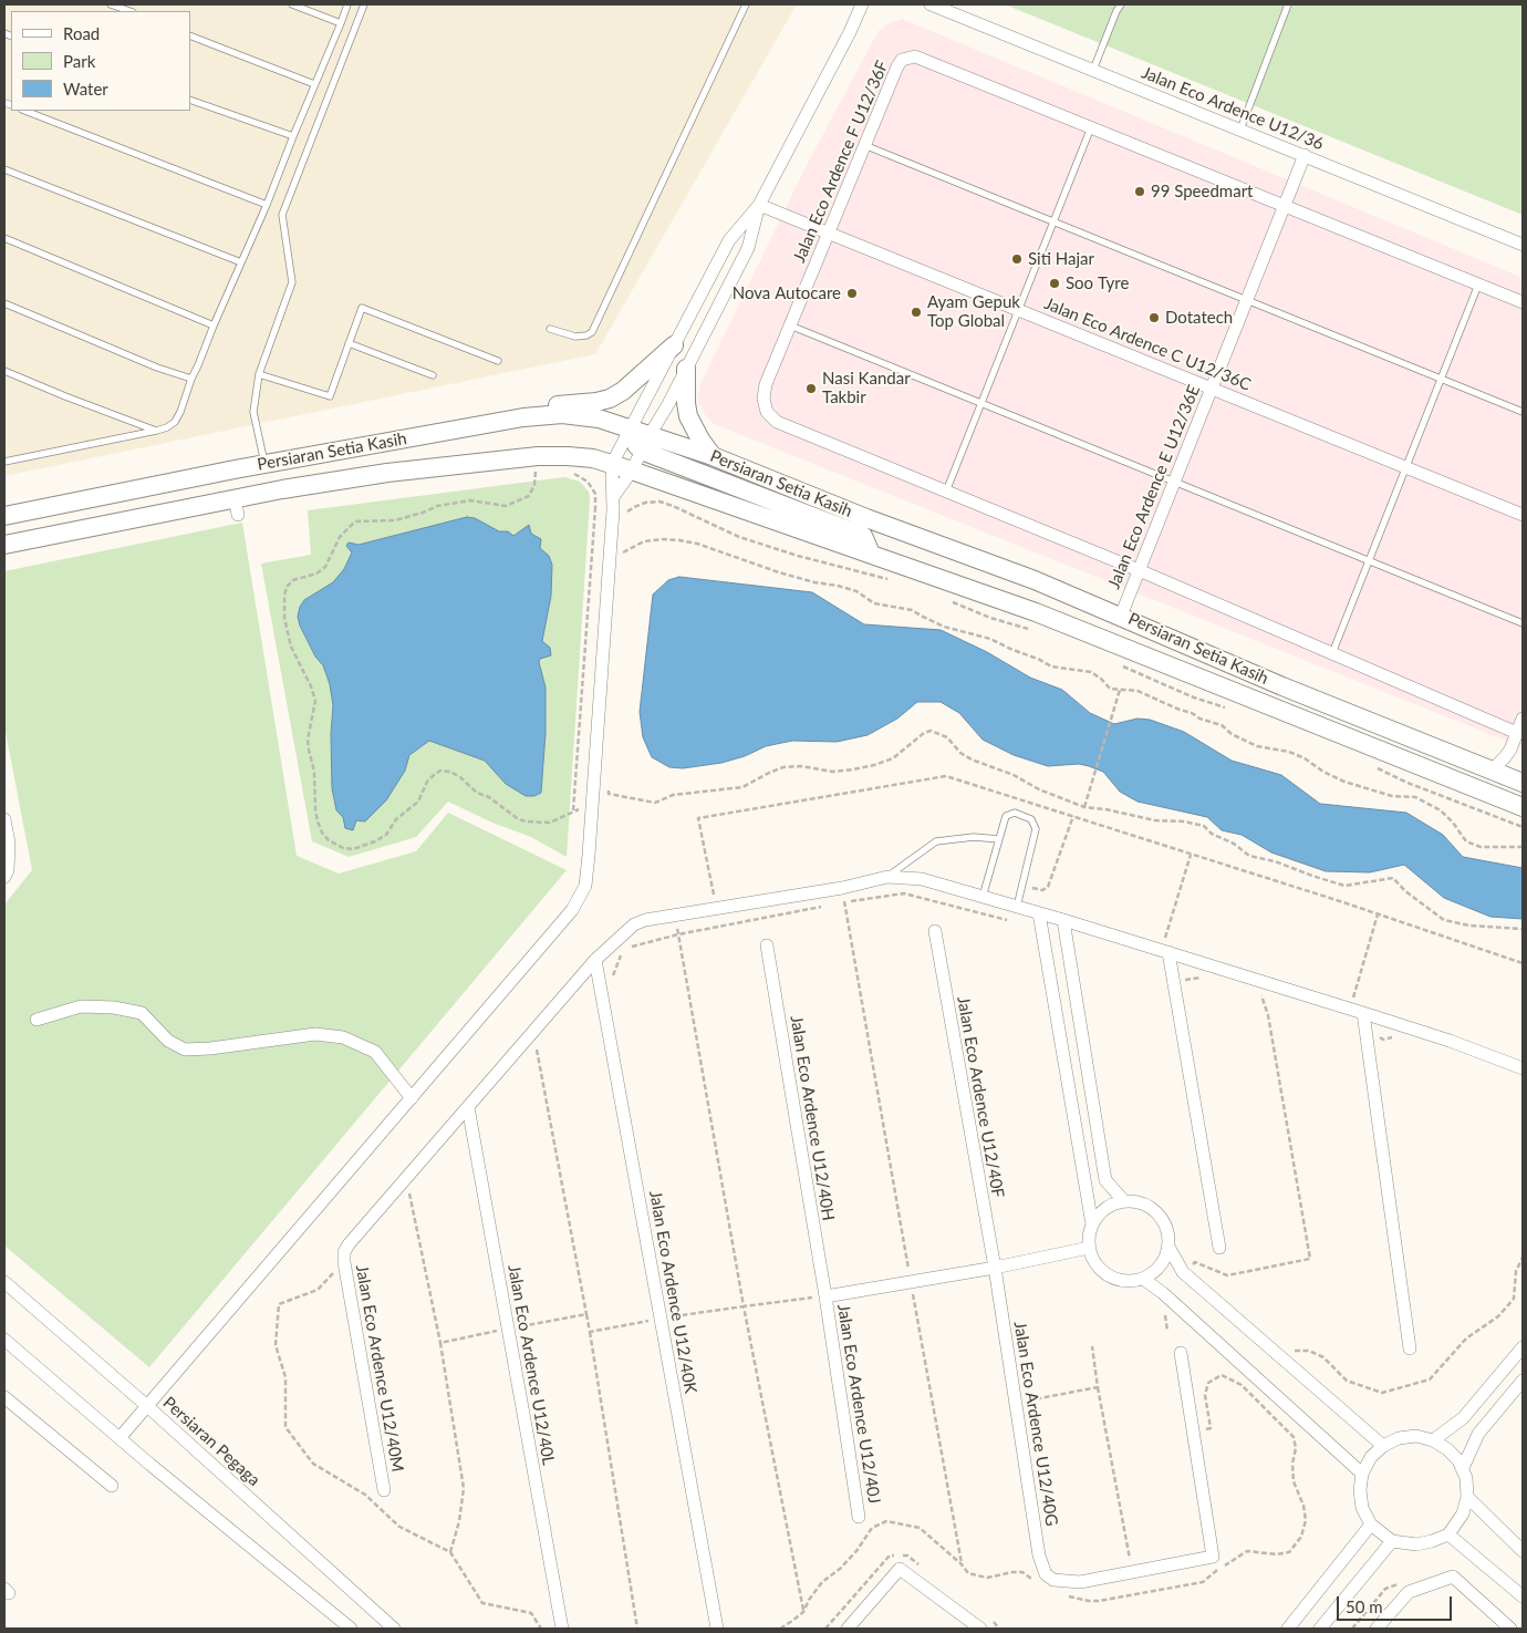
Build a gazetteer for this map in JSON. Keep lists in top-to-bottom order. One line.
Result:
{"streets":{"street":["Jalan Eco Ardence U12/36","Jalan Eco Ardence F U12/36F","Jalan Eco Ardence C U12/36C","Persiaran Setia Kasih","Jalan Eco Ardence E U12/36E","Jalan Eco Ardence U12/40F","Jalan Eco Ardence U12/40H","Jalan Eco Ardence U12/40K","Jalan Eco Ardence U12/40L","Jalan Eco Ardence U12/40M","Jalan Eco Ardence U12/40J","Jalan Eco Ardence U12/40G","Persiaran Pegaga"]},"crossings":[["Jalan Eco Ardence U12/36","Jalan Eco Ardence E U12/36E"],["Jalan Eco Ardence F U12/36F","Jalan Eco Ardence C U12/36C"],["Jalan Eco Ardence C U12/36C","Jalan Eco Ardence E U12/36E"],["Persiaran Setia Kasih","Jalan Eco Ardence E U12/36E"],["Jalan Eco Ardence U12/40F","Jalan Eco Ardence U12/40G"],["Jalan Eco Ardence U12/40H","Jalan Eco Ardence U12/40J"]],"places":["99 Speedmart","Siti Hajar","Soo Tyre","Nova Autocare","Ayam Gepuk Top Global","Dotatech","Nasi Kandar Takbir"],"legend":["Road","Park","Water"],"scale_bar":"50 m"}
